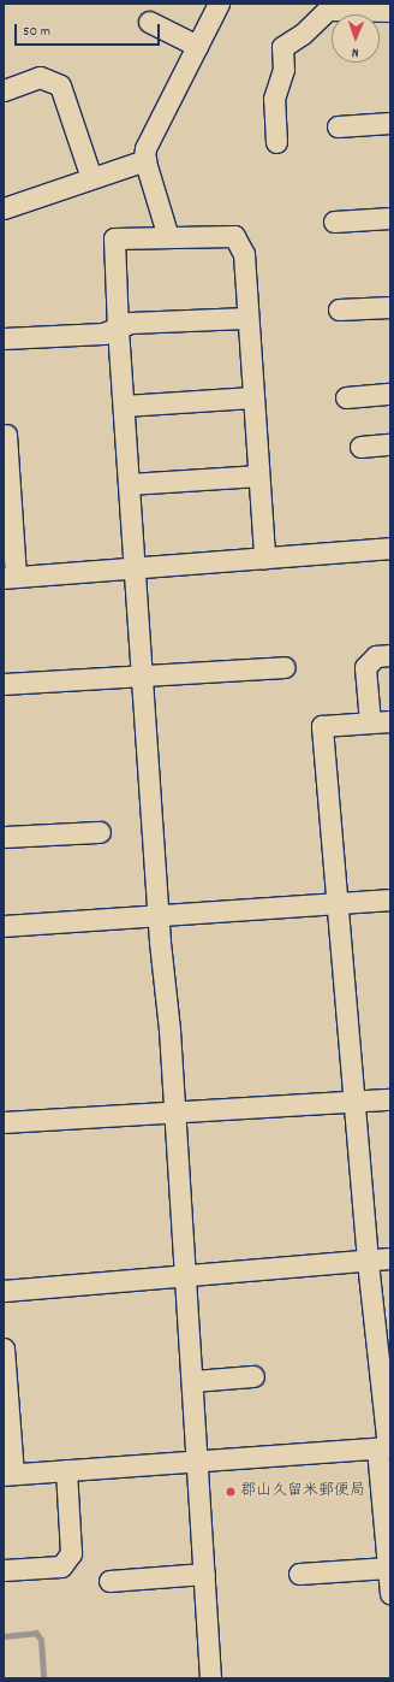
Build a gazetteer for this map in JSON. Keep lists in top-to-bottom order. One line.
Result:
{"places":["郡山久留米郵便局"],"scale_bar":"50 m","north":"bottom"}
